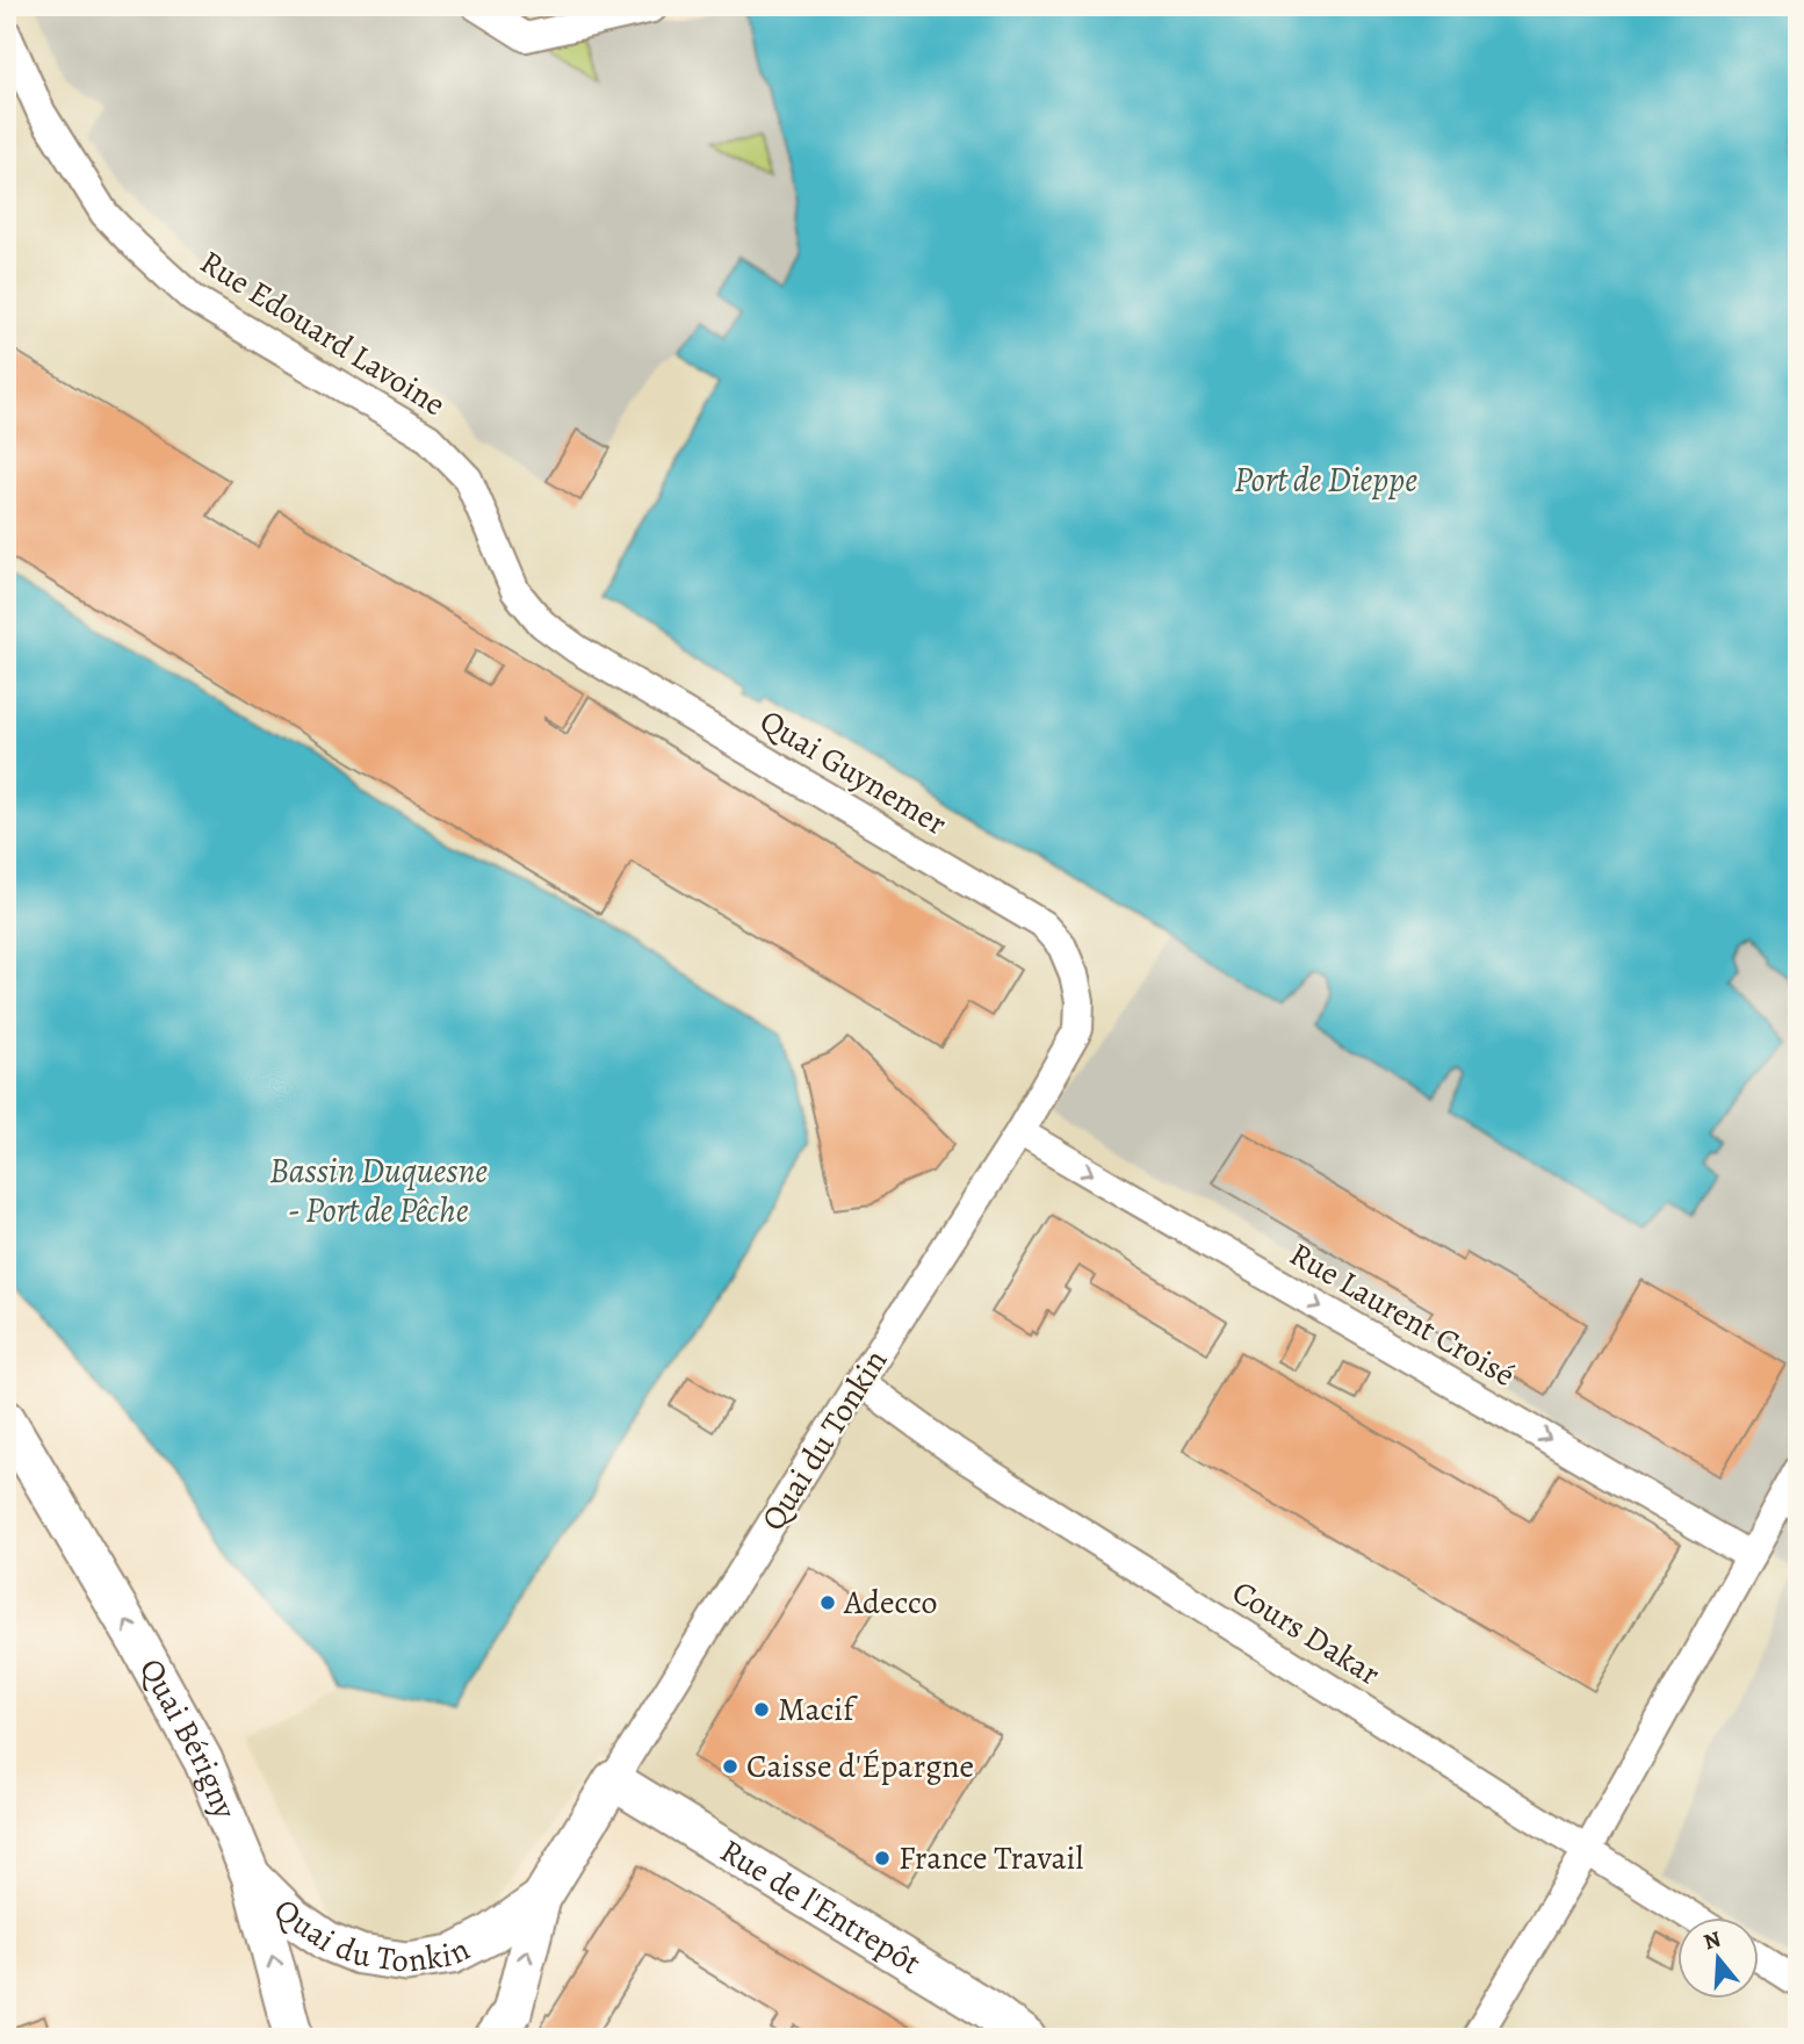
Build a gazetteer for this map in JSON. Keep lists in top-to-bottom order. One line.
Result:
{"streets":{"main road":["Quai du Tonkin","Quai Bérigny","Rue de l'Entrepôt"],"street":["Rue Edouard Lavoine","Quai Guynemer","Rue Laurent Croisé","Cours Dakar"]},"crossings":[["Rue Edouard Lavoine","Quai Guynemer"],["Quai Guynemer","Quai du Tonkin"],["Rue Laurent Croisé","Quai du Tonkin"],["Quai du Tonkin","Cours Dakar"],["Quai du Tonkin","Quai Bérigny"],["Quai du Tonkin","Rue de l'Entrepôt"]],"one_way":["Rue Laurent Croisé","Quai Bérigny"],"water":["Port de Dieppe","Bassin Duquesne - Port de Pêche"],"places":["Adecco","Macif","Caisse d'Épargne","France Travail"],"north":"top"}
